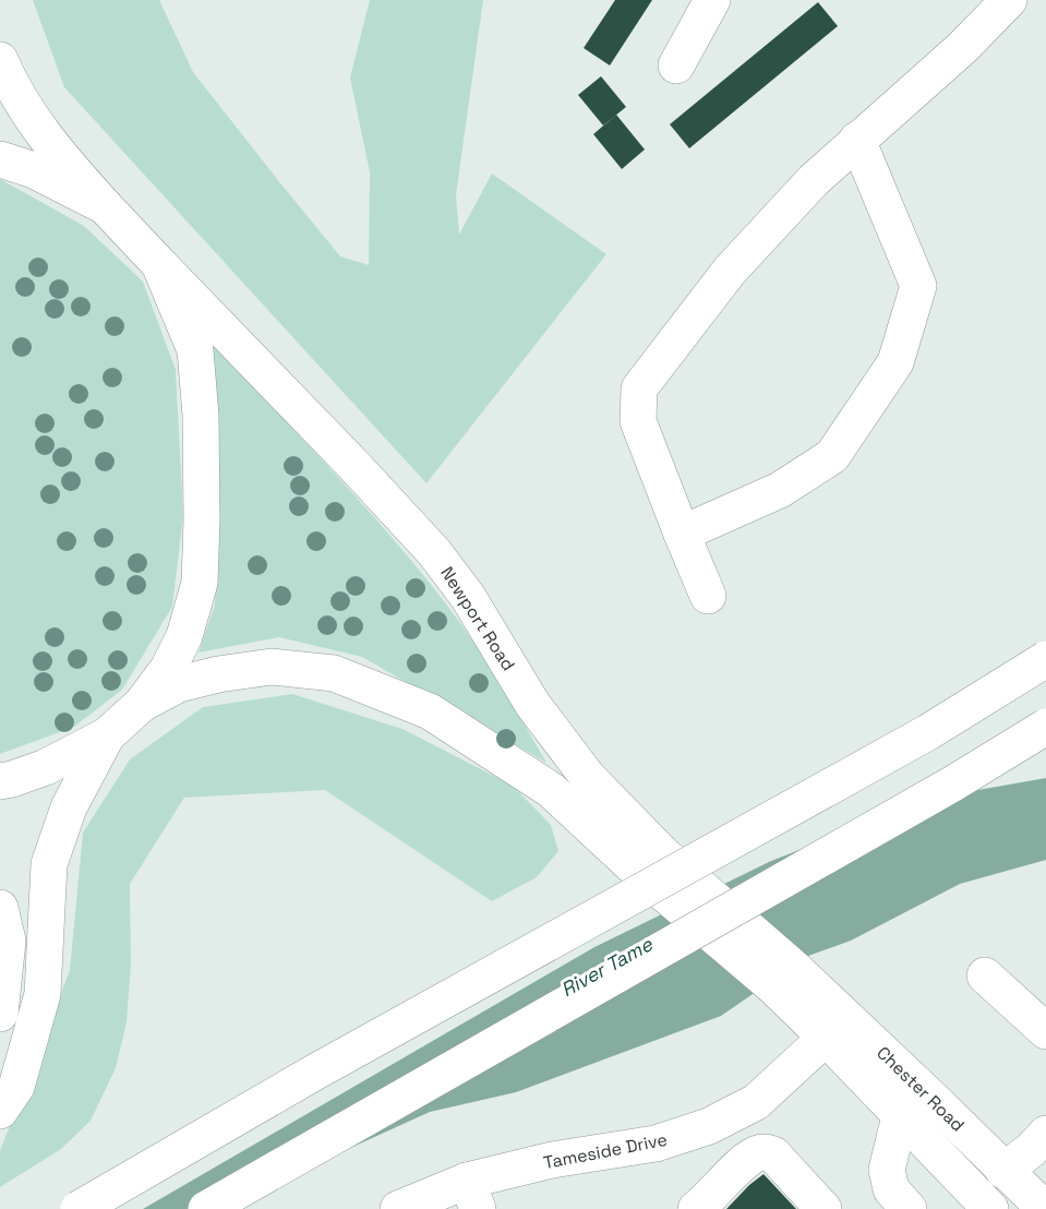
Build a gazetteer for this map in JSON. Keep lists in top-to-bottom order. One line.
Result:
{"streets":{"main road":["Newport Road","Chester Road","Tameside Drive"]},"crossings":[["Newport Road","Chester Road"],["Chester Road","Tameside Drive"]],"water":["River Tame"]}
